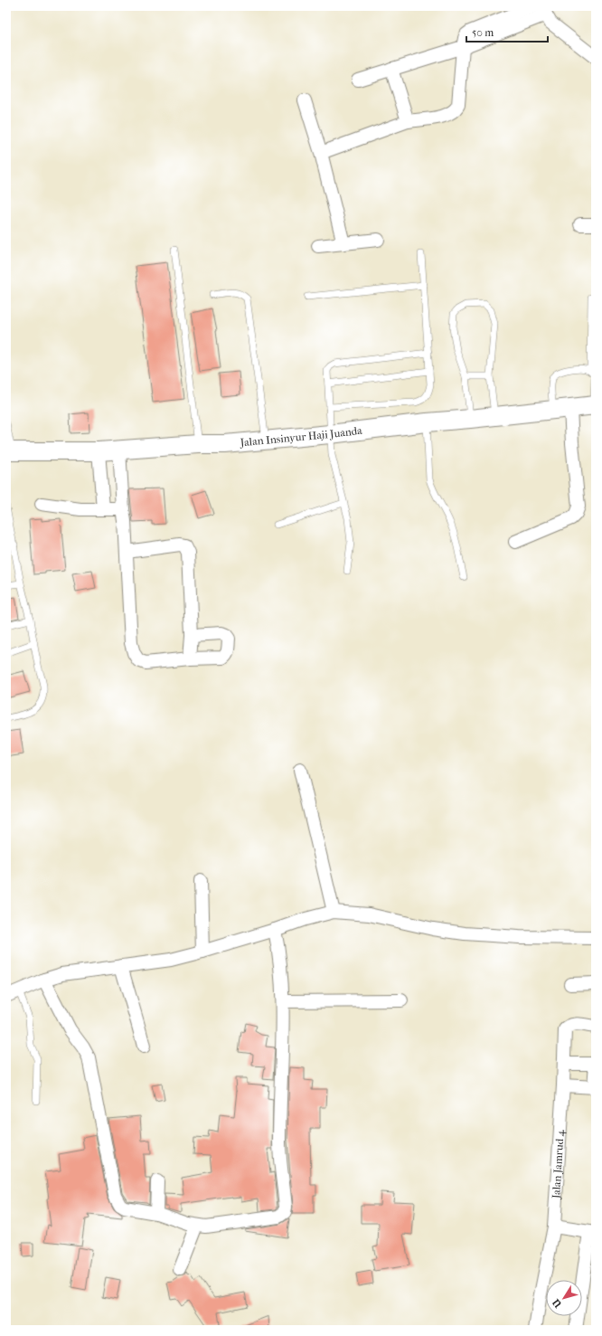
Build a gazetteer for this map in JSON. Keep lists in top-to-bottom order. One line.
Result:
{"streets":{"main road":["Jalan Insinyur Haji Juanda"],"street":["Jalan Jamrud 4"]},"scale_bar":"50 m","north":"bottom left"}
